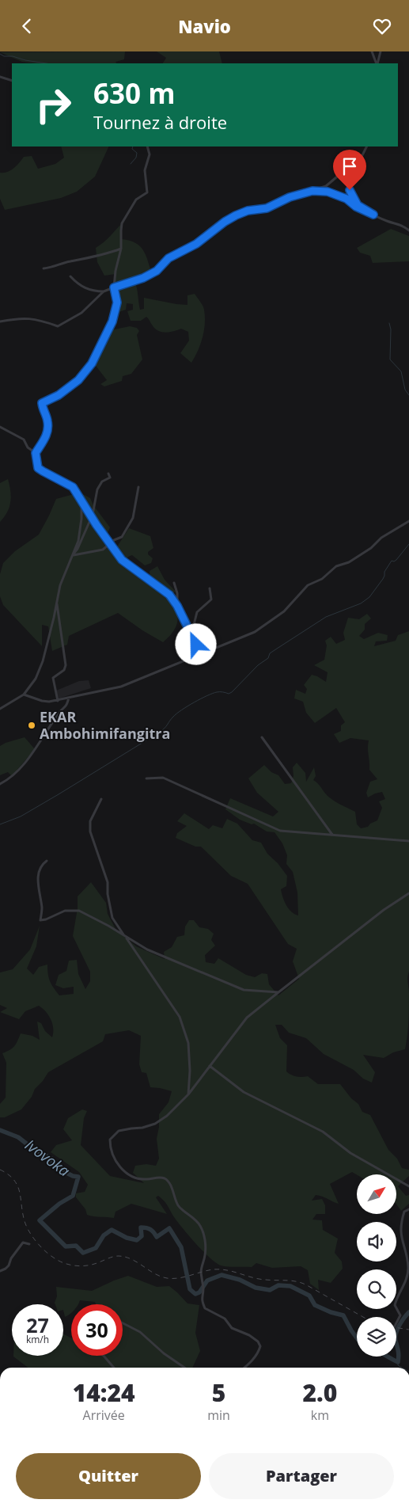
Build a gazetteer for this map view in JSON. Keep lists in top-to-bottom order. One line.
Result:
{"water":["Ivovoka"],"places":["EKAR Ambohimifangitra"],"north":"top right","page":{"header":"Navio","turn":["630 m","Tournez à droite"],"speed":"27 km/h","limit":"30","eta":["14:24","Arrivée","5","min","2.0","km"],"buttons":["Quitter","Partager"]}}
